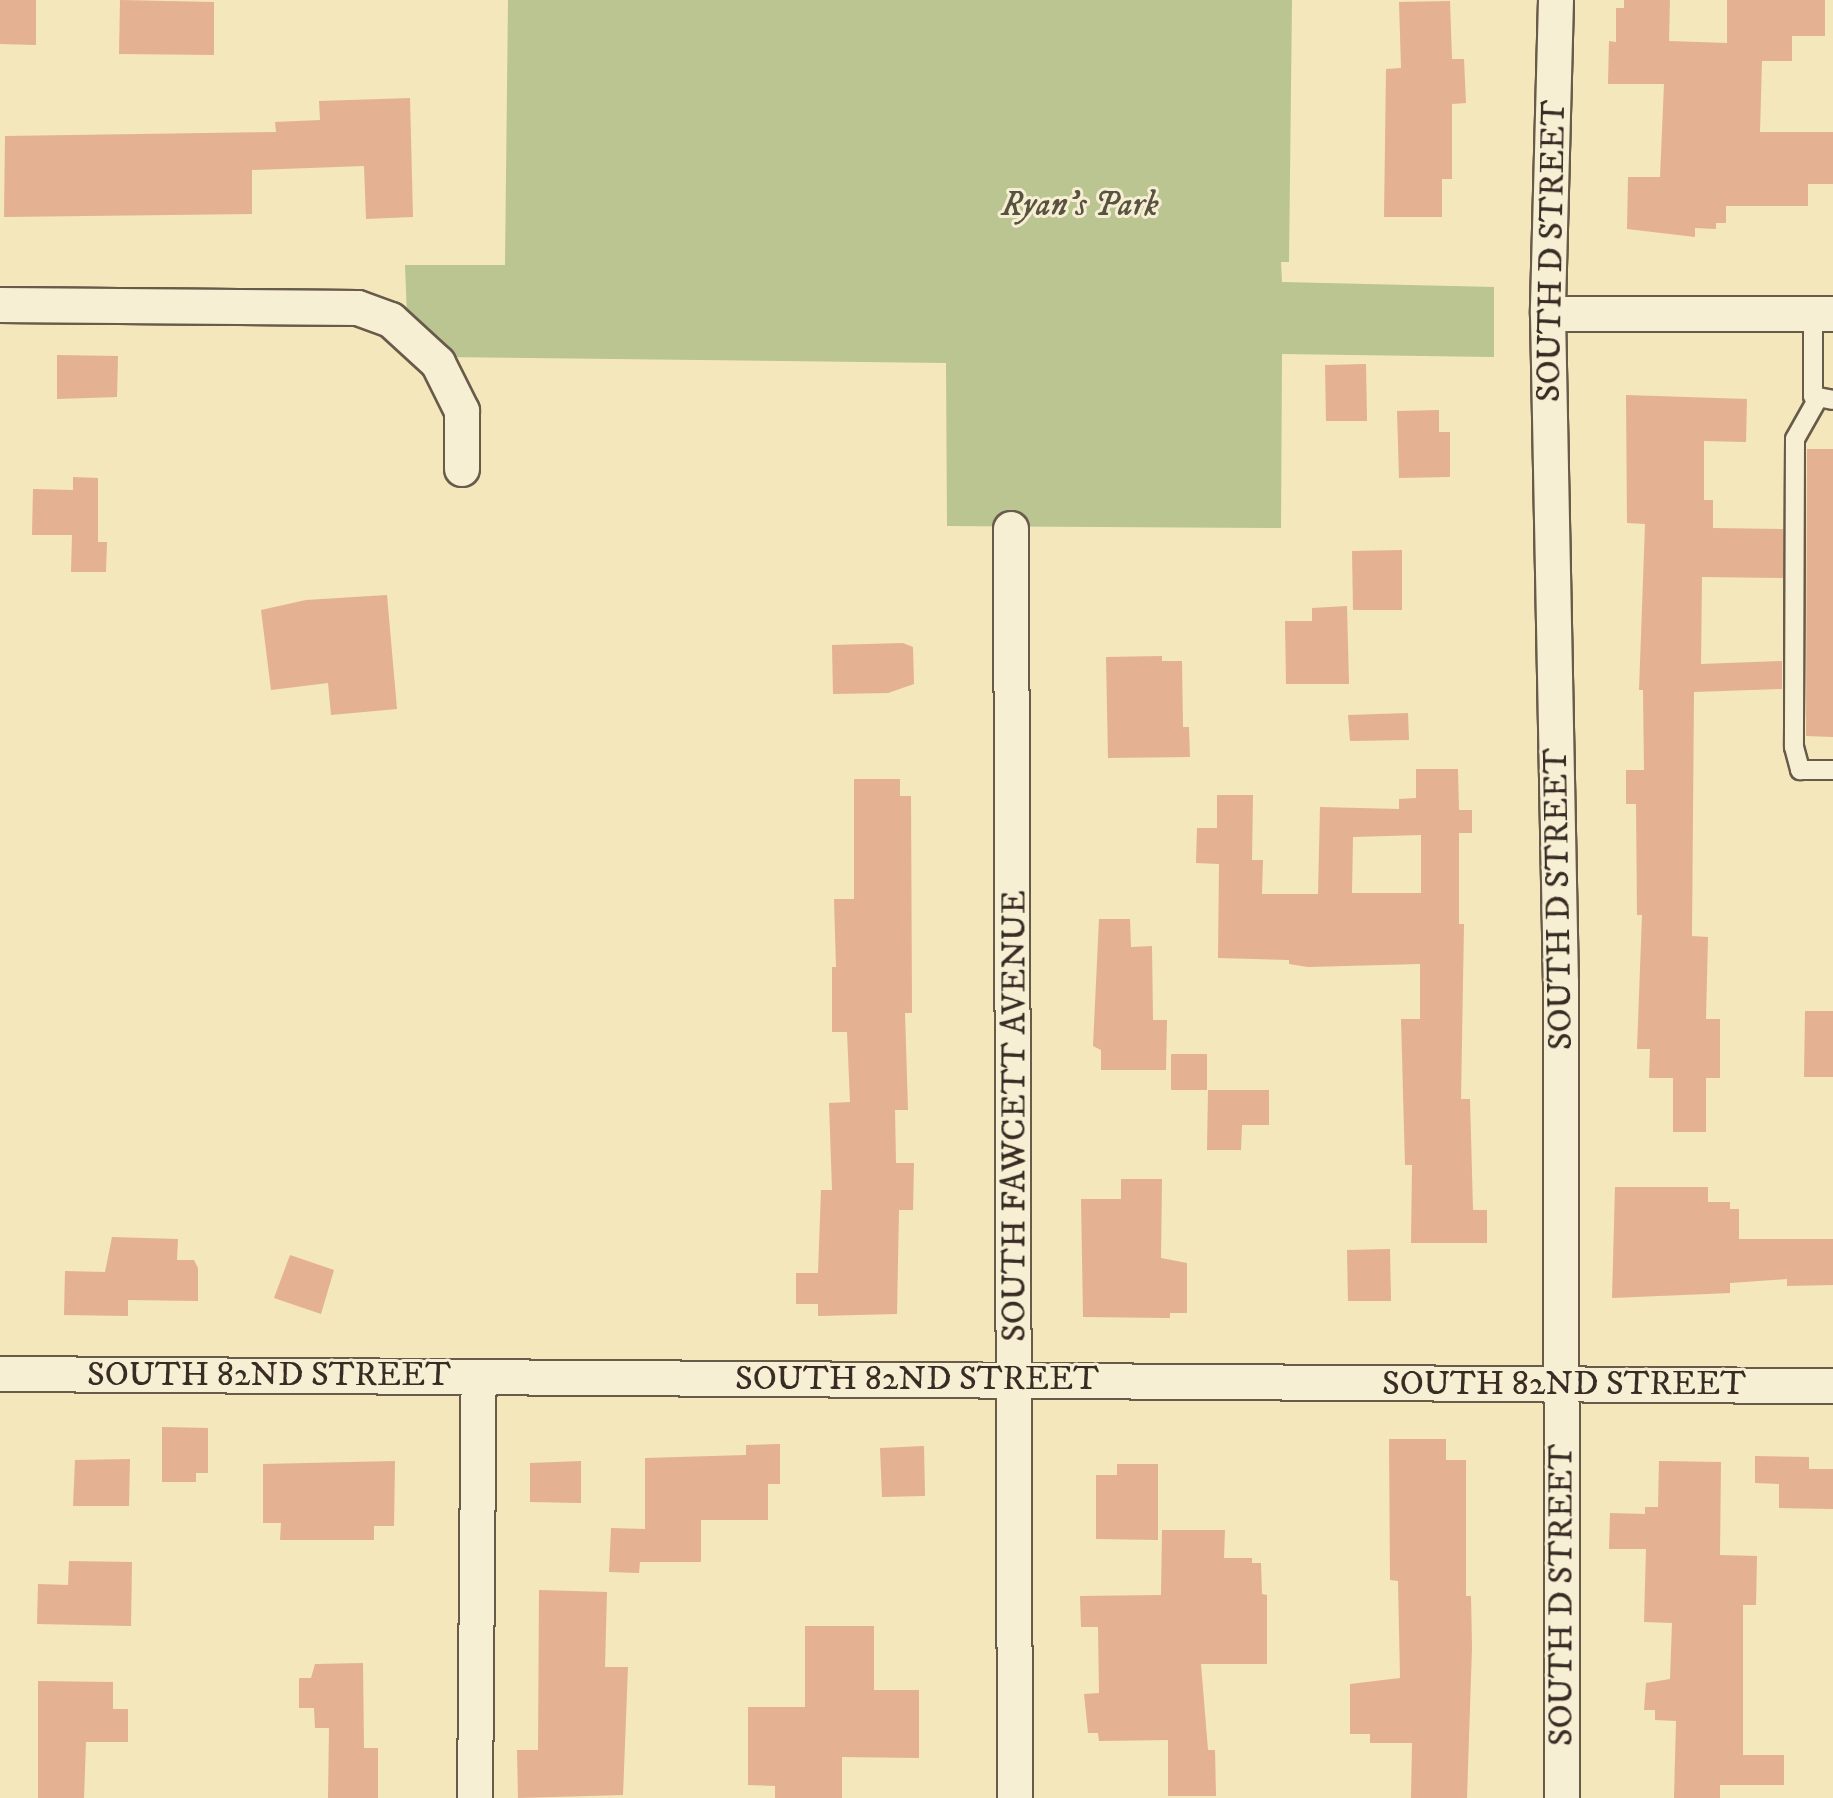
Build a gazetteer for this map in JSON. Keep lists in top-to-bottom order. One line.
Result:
{"streets":{"street":["SOUTH D STREET","SOUTH FAWCETT AVENUE","SOUTH 82ND STREET"]},"crossings":[["SOUTH D STREET","SOUTH 82ND STREET"],["SOUTH FAWCETT AVENUE","SOUTH 82ND STREET"]],"parks":["Ryan's Park"]}
